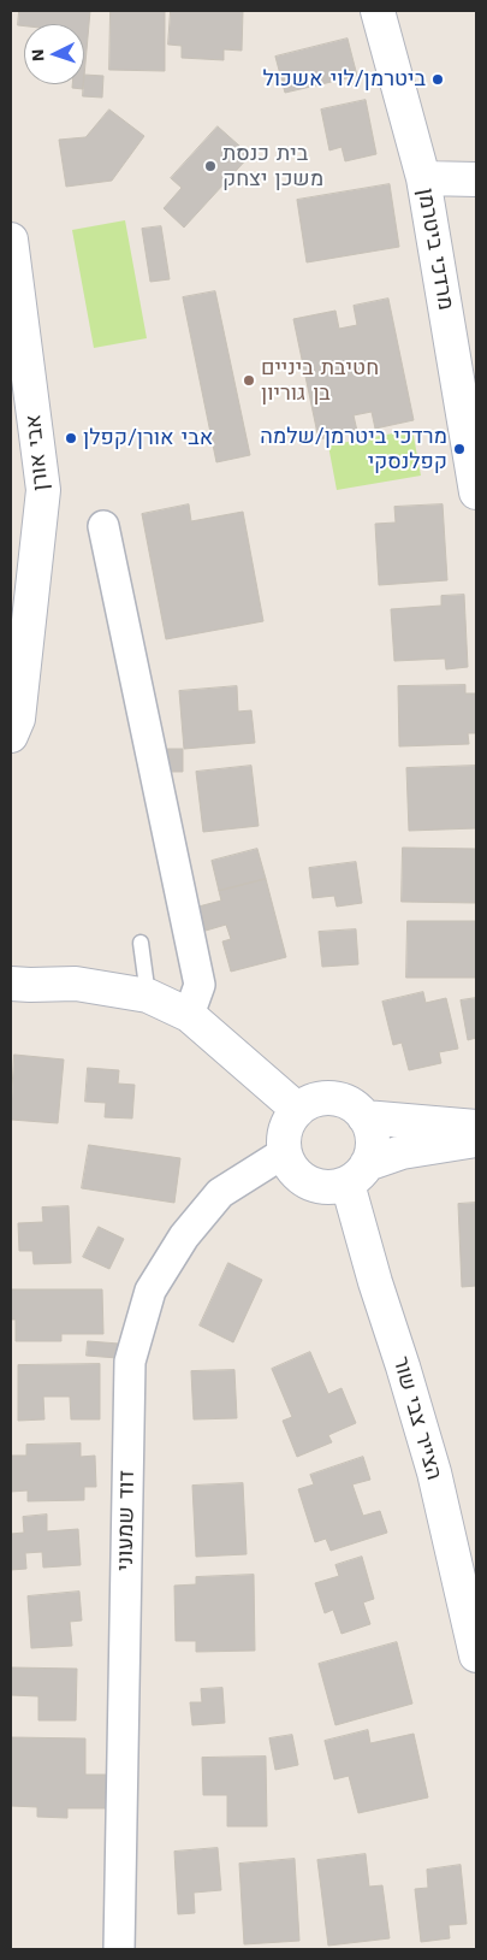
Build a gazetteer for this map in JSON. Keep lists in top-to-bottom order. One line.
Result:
{"streets":{"street":["מרדכי ביטרמן","אבי אורן","הצייר צבי שור","דוד שמעוני"]},"crossings":[["הצייר צבי שור","דוד שמעוני"]],"places":["ביטרמן/לוי אשכול","בית כנסת משכן יצחק","חטיבת ביניים בן גוריון","אבי אורן/קפלן","מרדכי ביטרמן/שלמה קפלנסקי"],"north":"left"}
